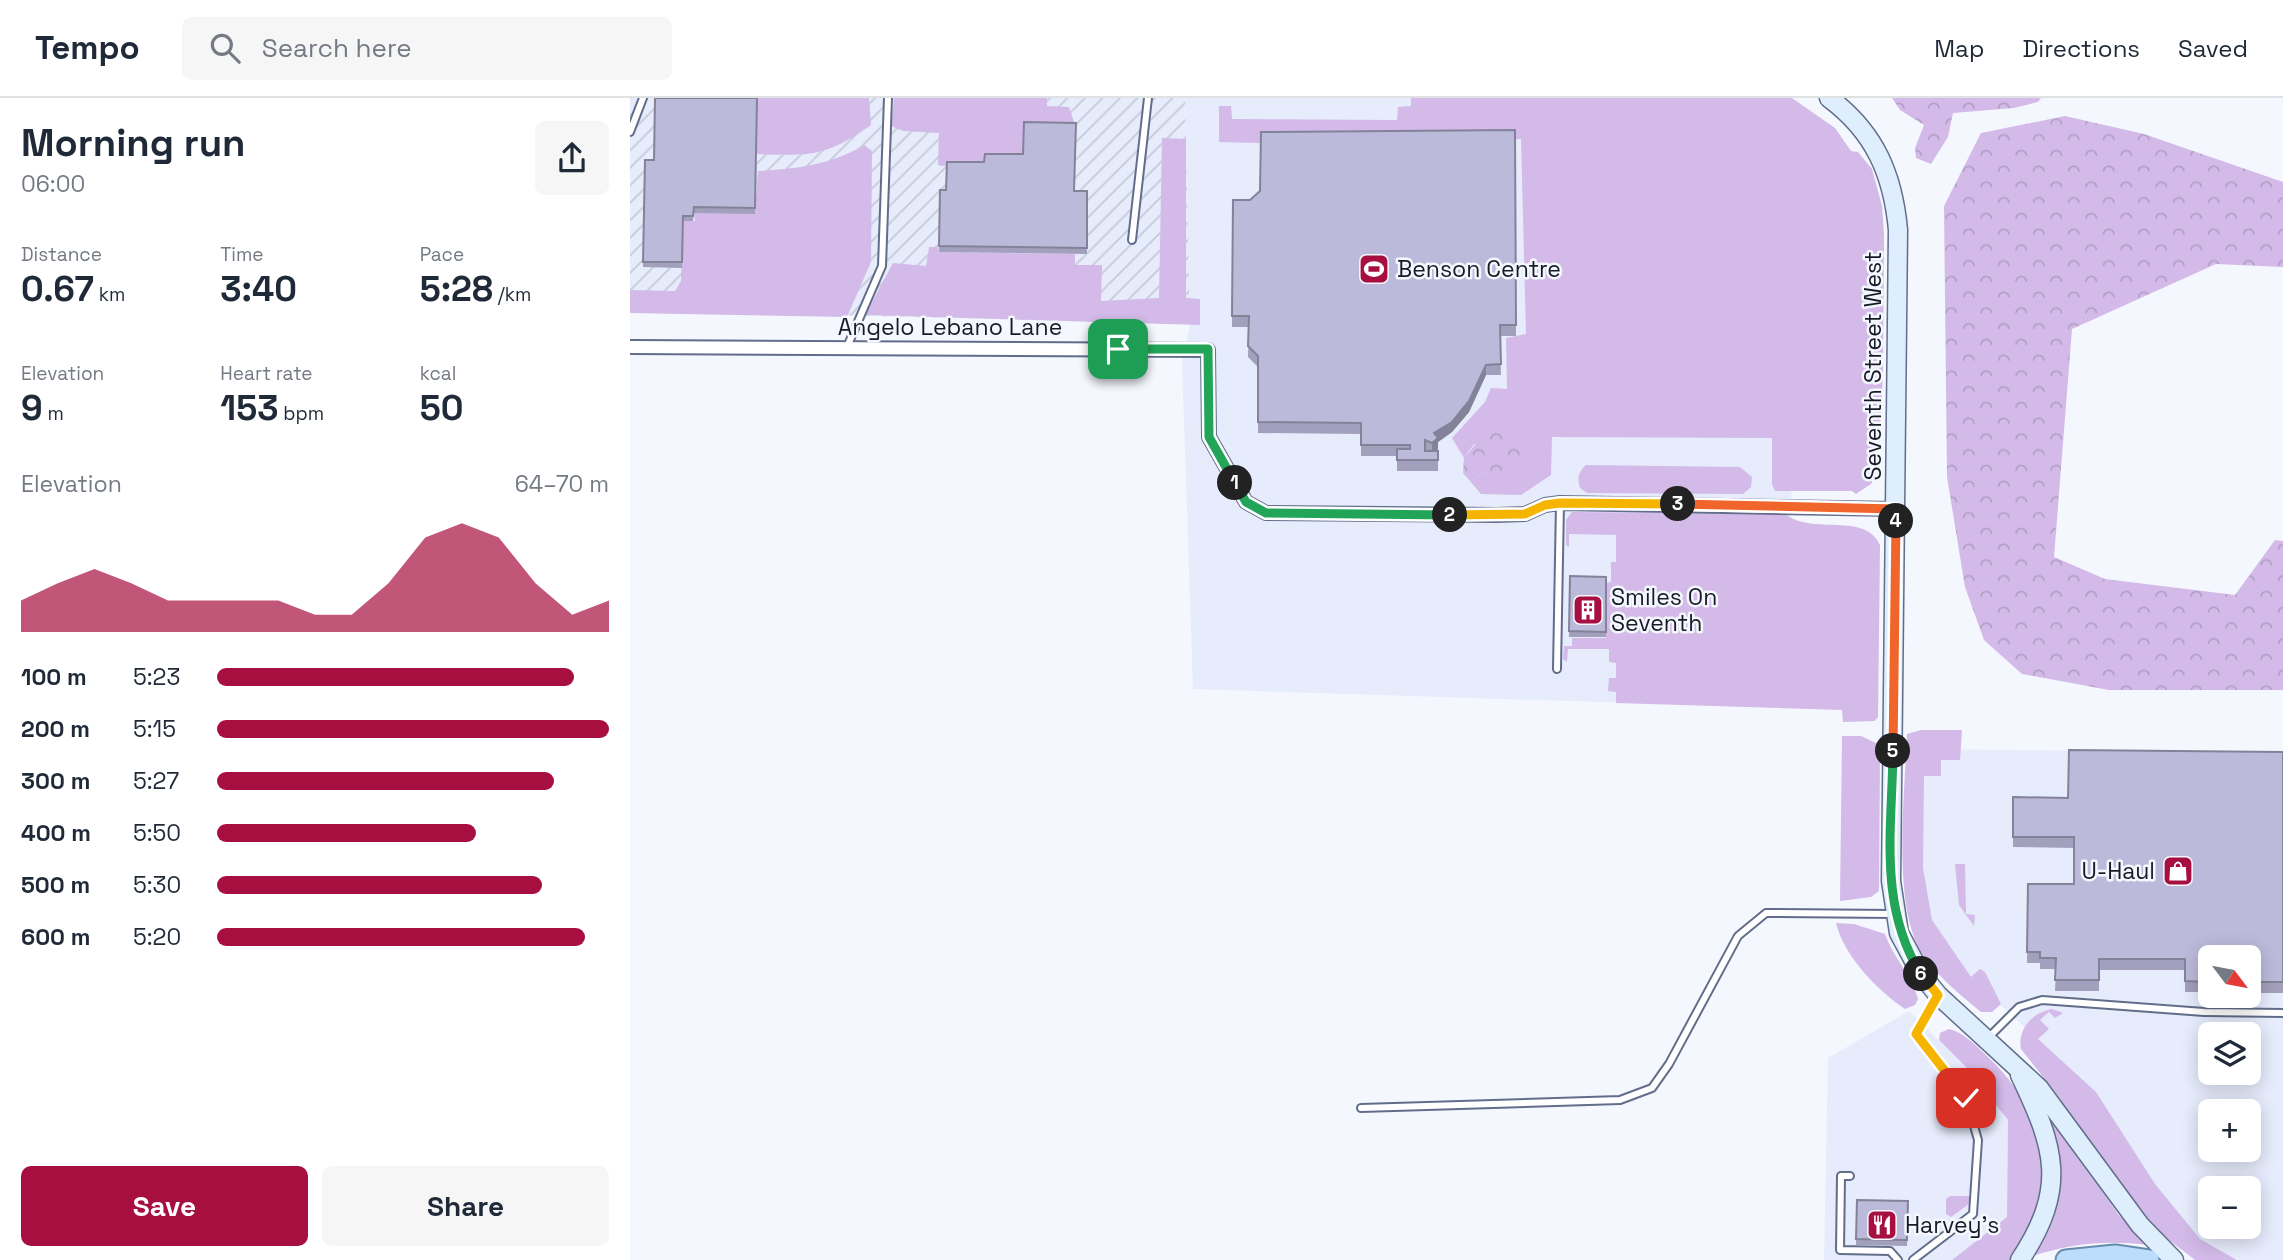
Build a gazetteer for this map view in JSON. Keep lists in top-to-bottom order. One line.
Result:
{"streets":{"street":["Angelo Lebano Lane","Seventh Street West"]},"crossings":[["Angelo Lebano Lane","Seventh Street West"]],"places":{"sports":["Benson Centre"],"building":["Smiles On Seventh"],"shop":["U-Haul"],"restaurant":["Harvey's"]},"north":"bottom right","page":{"header":"Tempo","search":"Search here","nav":["Map","Directions","Saved"],"heading":["Morning run","06:00"],"stats":[["Distance","0.67 km"],["Time","3:40"],["Pace","5:28 /km"],["Elevation","9 m"],["Heart rate","153 bpm"],["kcal","50"]],"chart":["Elevation","64–70 m"],"pins":["1","3","2","4","5","6"],"list":[{"name":"100 m","note":"5:23"},{"name":"200 m","note":"5:15"},{"name":"300 m","note":"5:27"},{"name":"400 m","note":"5:50"},{"name":"500 m","note":"5:30"},{"name":"600 m","note":"5:20"}],"map_buttons":["+","−"],"buttons":["Save","Share"]}}
